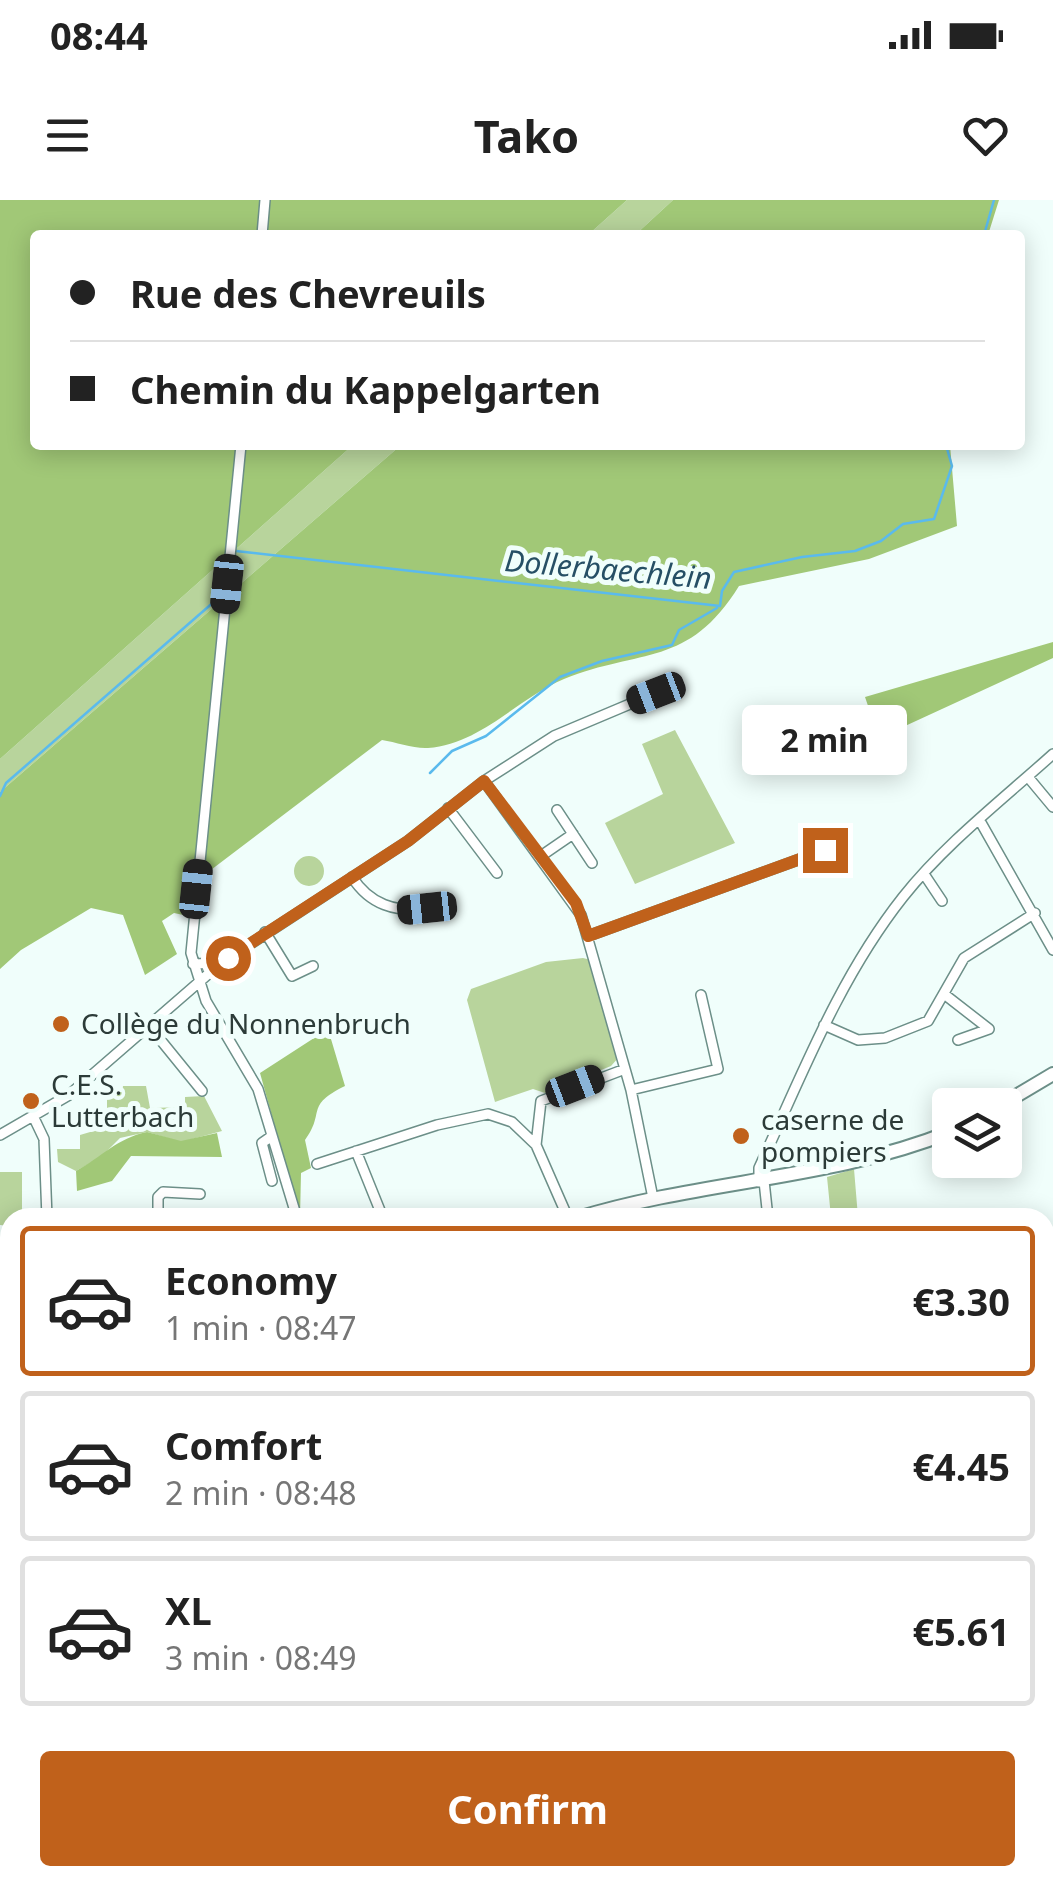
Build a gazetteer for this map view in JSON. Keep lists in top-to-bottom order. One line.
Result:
{"water":["Dollerbaechlein"],"places":["Collège du Nonnenbruch","C.E.S. Lutterbach","caserne de pompiers"],"page":{"status":"08:44","header":"Tako","banner":["Rue des Chevreuils","Chemin du Kappelgarten"],"bubble":"2 min","list":[{"name":"Economy","note":"1 min · 08:47","value":"€3.30"},{"name":"Comfort","note":"2 min · 08:48","value":"€4.45"},{"name":"XL","note":"3 min · 08:49","value":"€5.61"}],"buttons":"Confirm"}}
